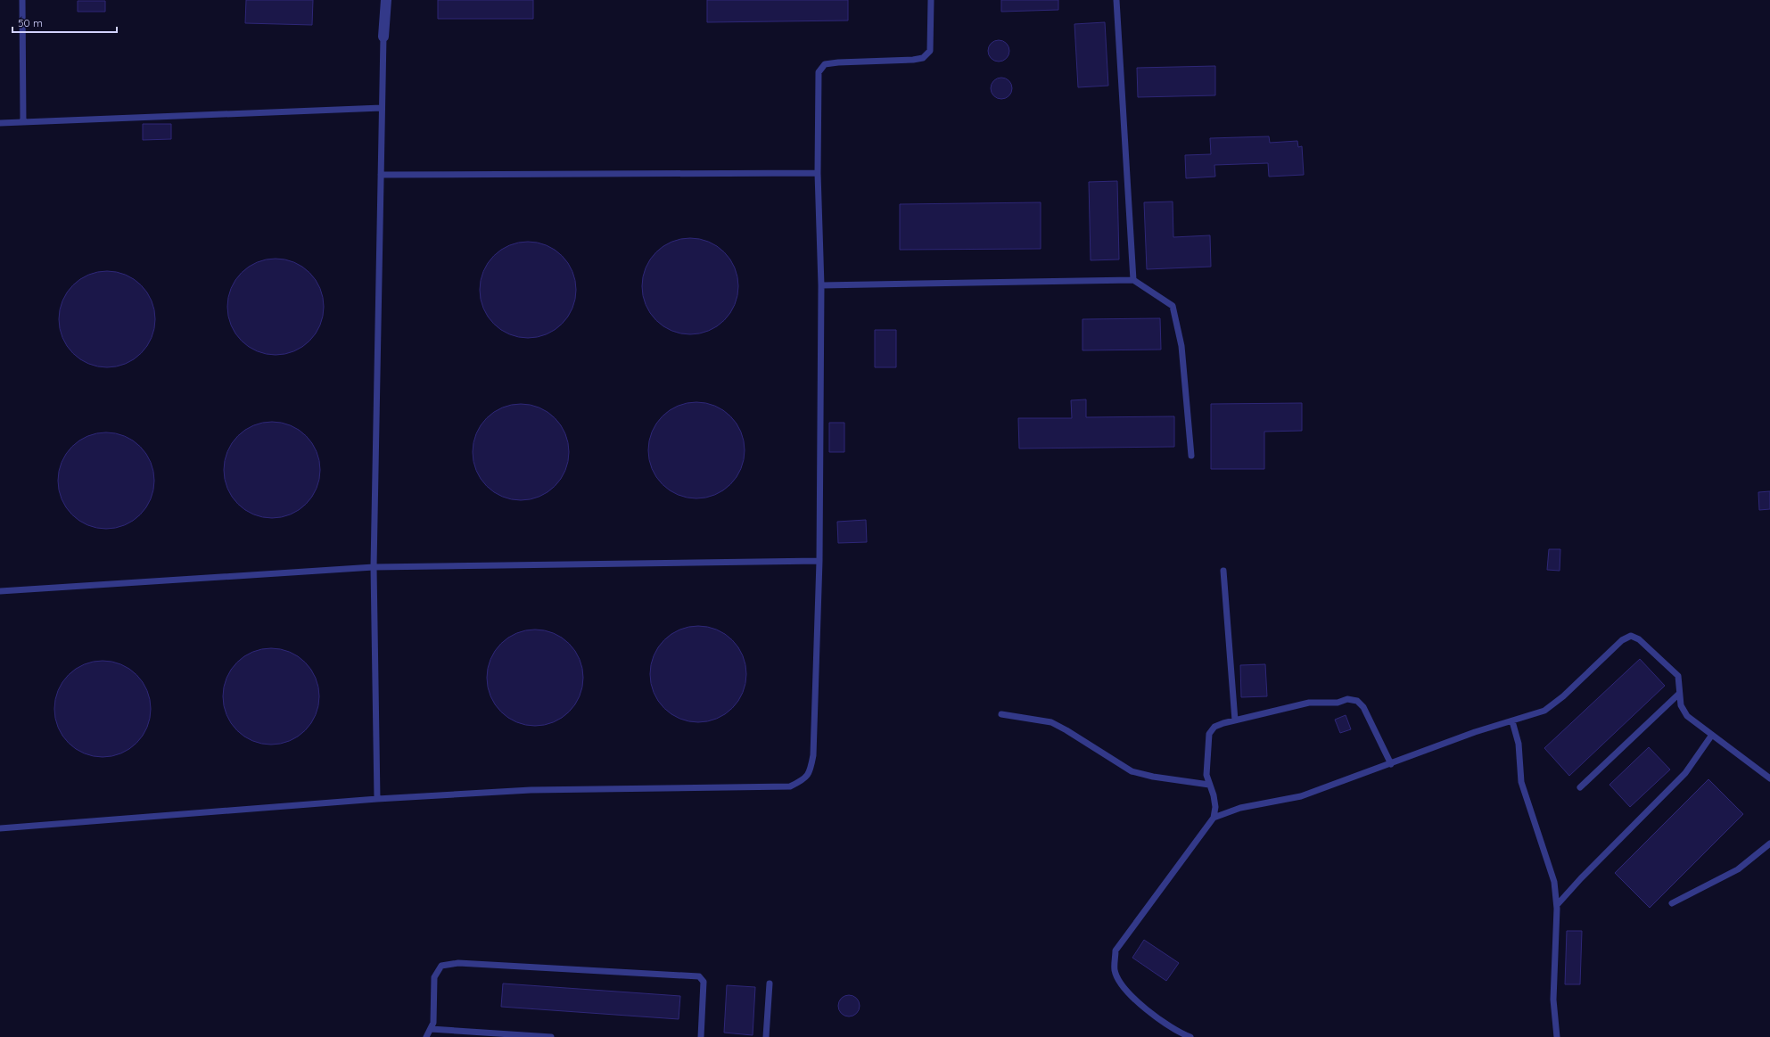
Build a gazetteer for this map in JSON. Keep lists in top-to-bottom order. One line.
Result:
{"scale_bar":"50 m"}
